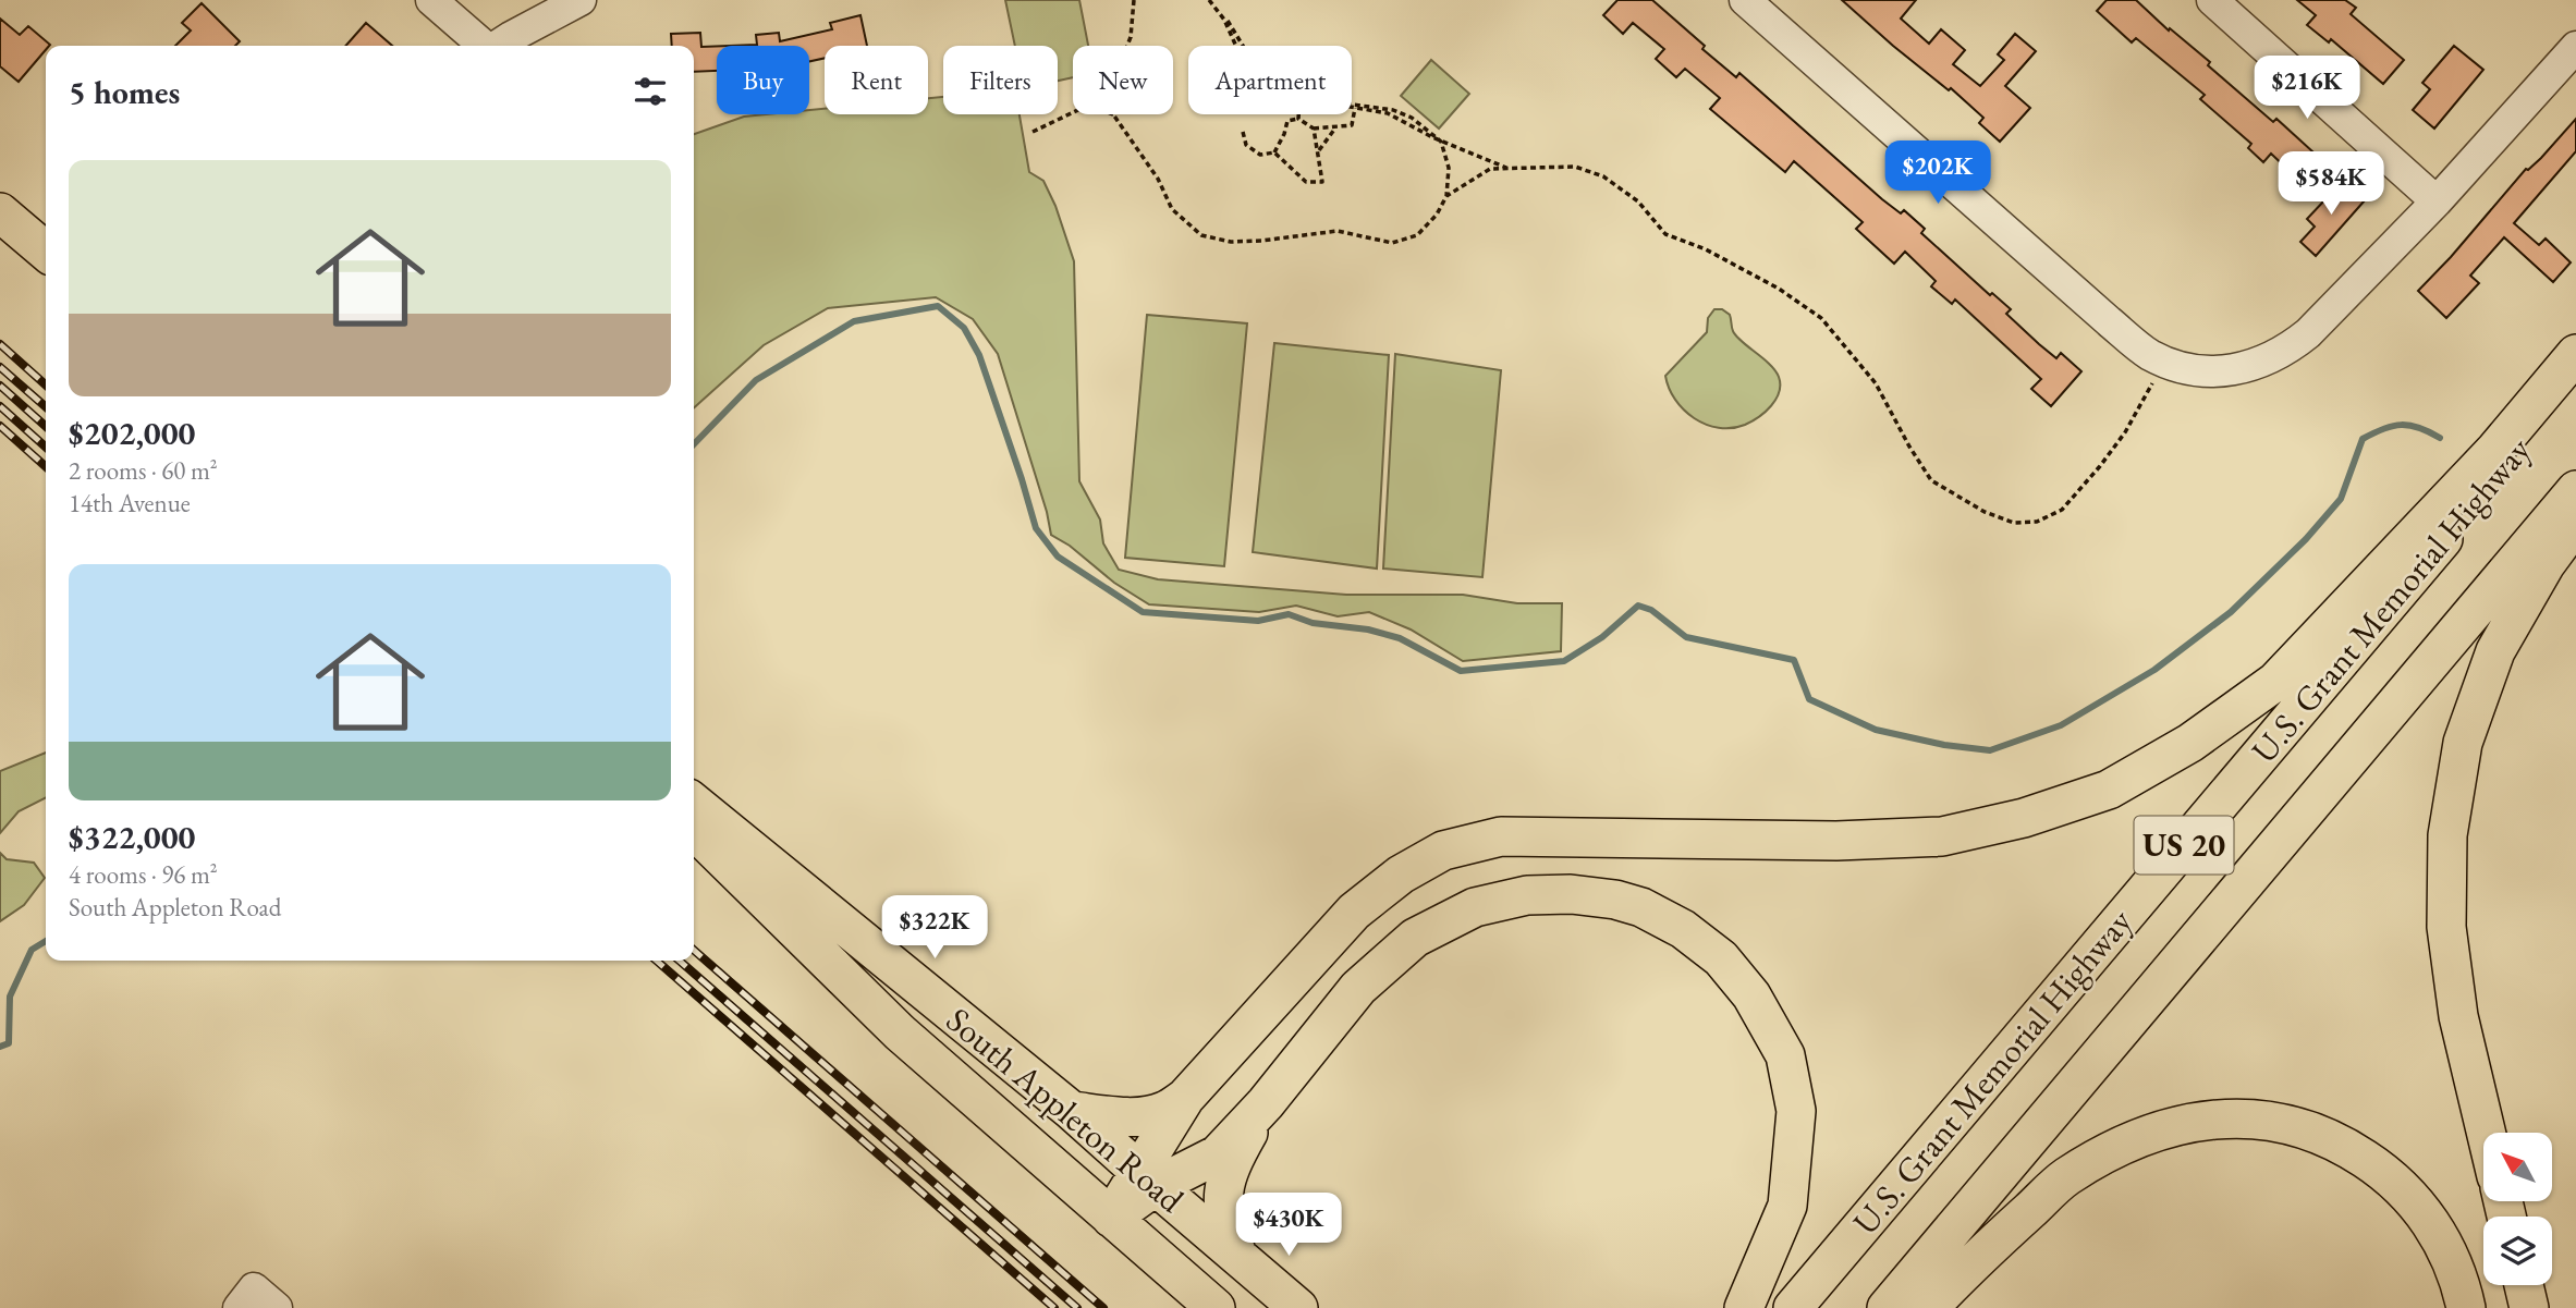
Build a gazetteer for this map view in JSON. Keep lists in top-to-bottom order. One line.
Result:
{"streets":{"main road":["U.S. Grant Memorial Highway","US 20","South Appleton Road"]},"north":"top left","page":{"chip":["Buy","Rent","Filters","New","Apartment"],"heading":"5 homes","price":["$216K","$202K","$584K","$322K","$430K"],"list":[{"name":"$202,000","note":"2 rooms · 60 m² · 14th Avenue"},{"name":"$322,000","note":"4 rooms · 96 m² · South Appleton Road"}]}}
